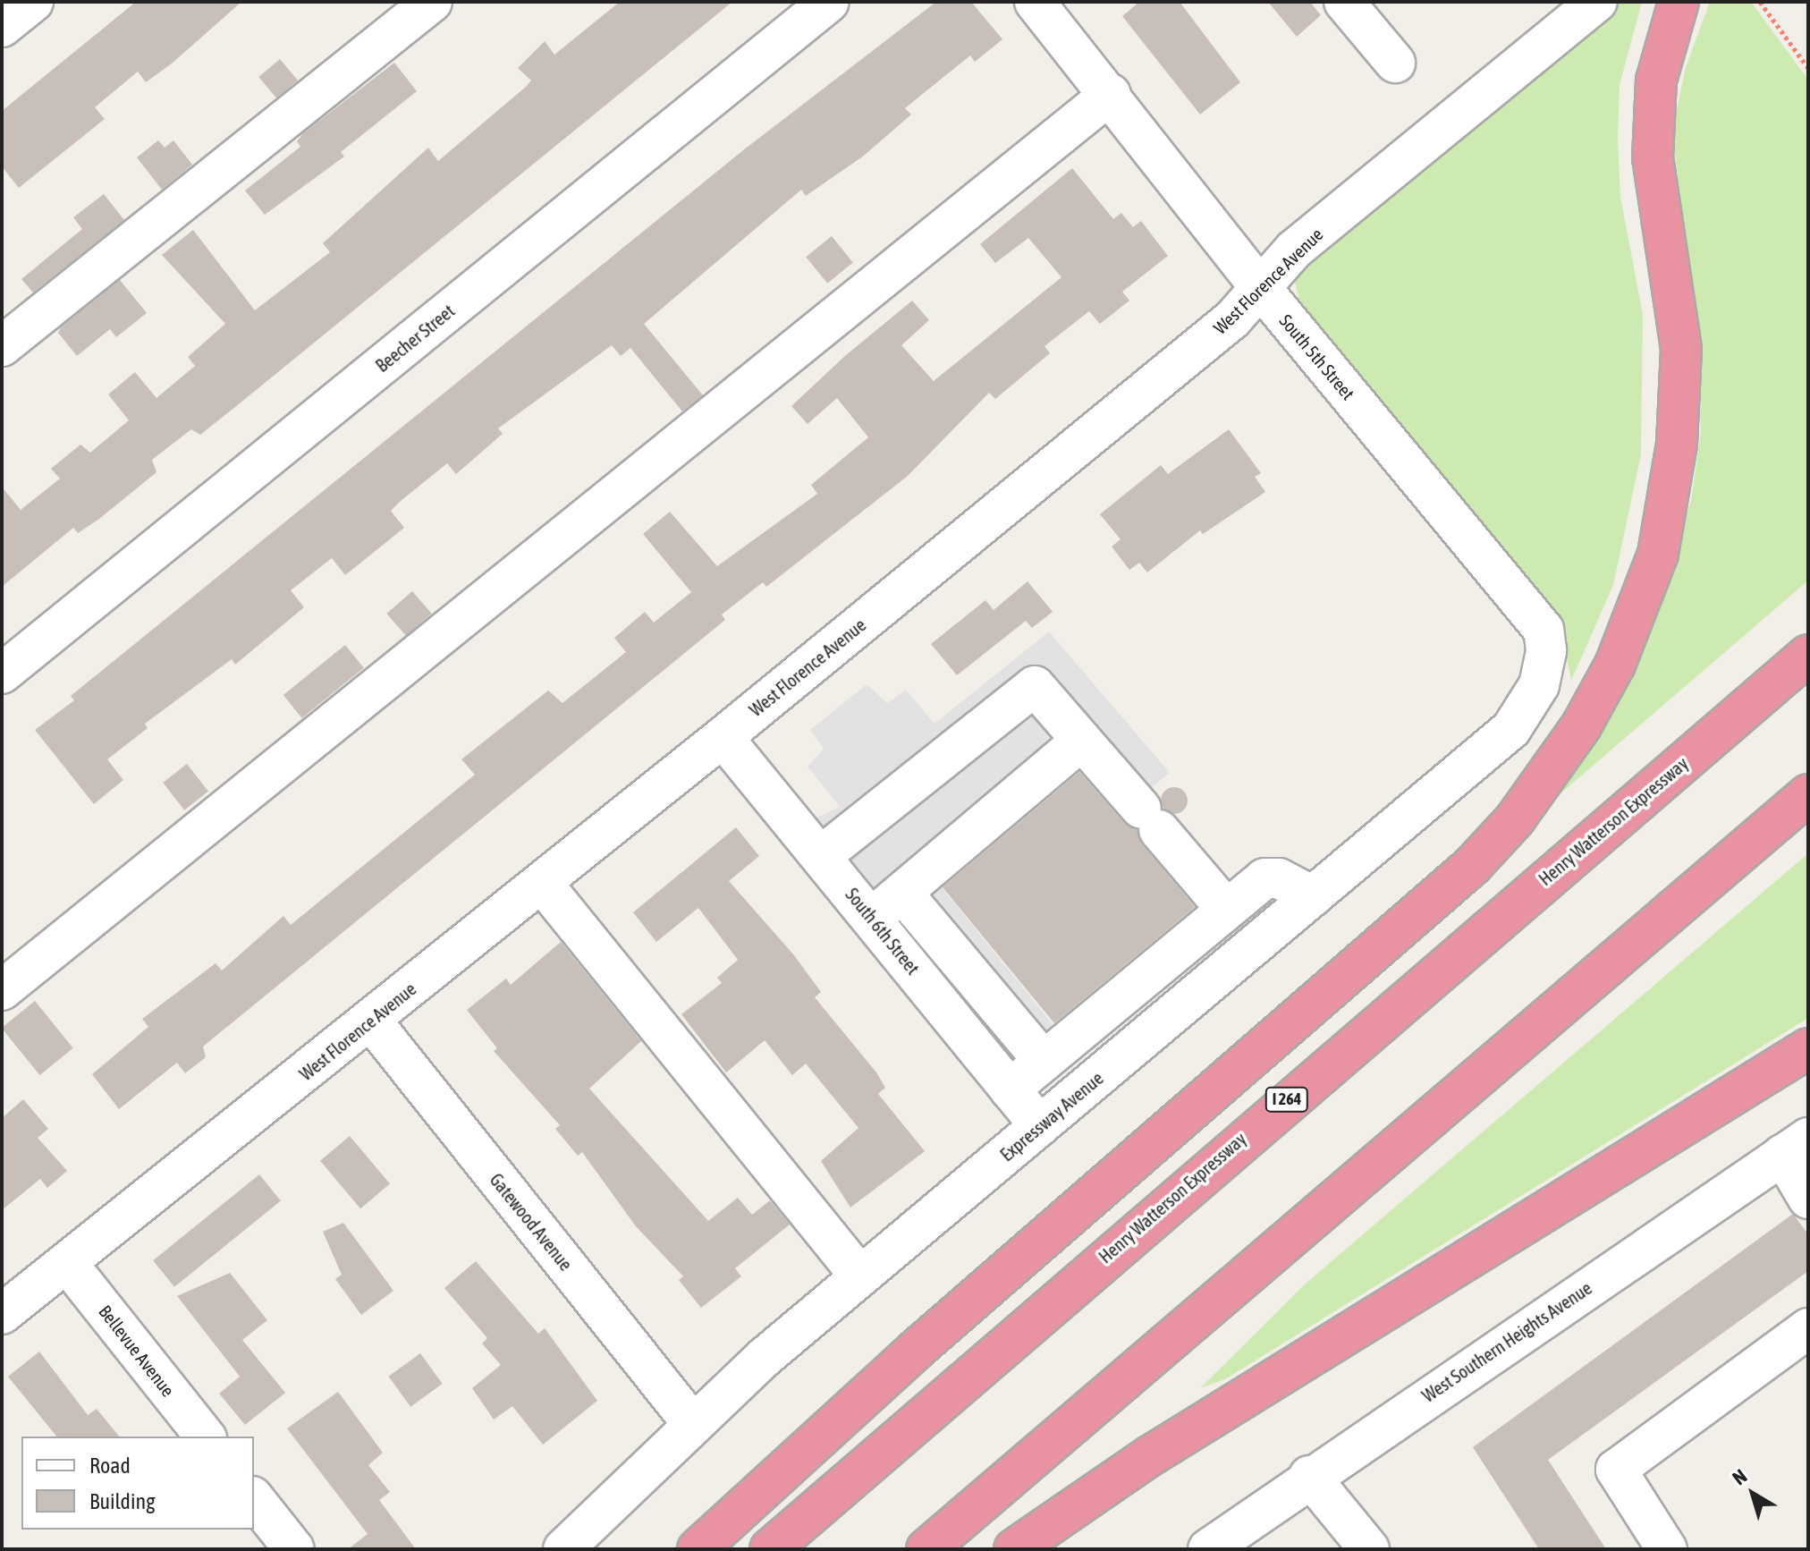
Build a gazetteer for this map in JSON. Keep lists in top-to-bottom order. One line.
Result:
{"streets":{"highway":["Henry Watterson Expressway","I 264"],"street":["West Florence Avenue","Beecher Street","South 5th Street","South 6th Street","Expressway Avenue","Gatewood Avenue","West Southern Heights Avenue","Bellevue Avenue"]},"crossings":[["West Florence Avenue","South 5th Street"],["West Florence Avenue","South 6th Street"],["West Florence Avenue","Gatewood Avenue"],["West Florence Avenue","Bellevue Avenue"],["South 5th Street","Expressway Avenue"],["South 6th Street","Expressway Avenue"],["Expressway Avenue","Gatewood Avenue"]],"legend":["Road","Building"],"north":"top left"}
